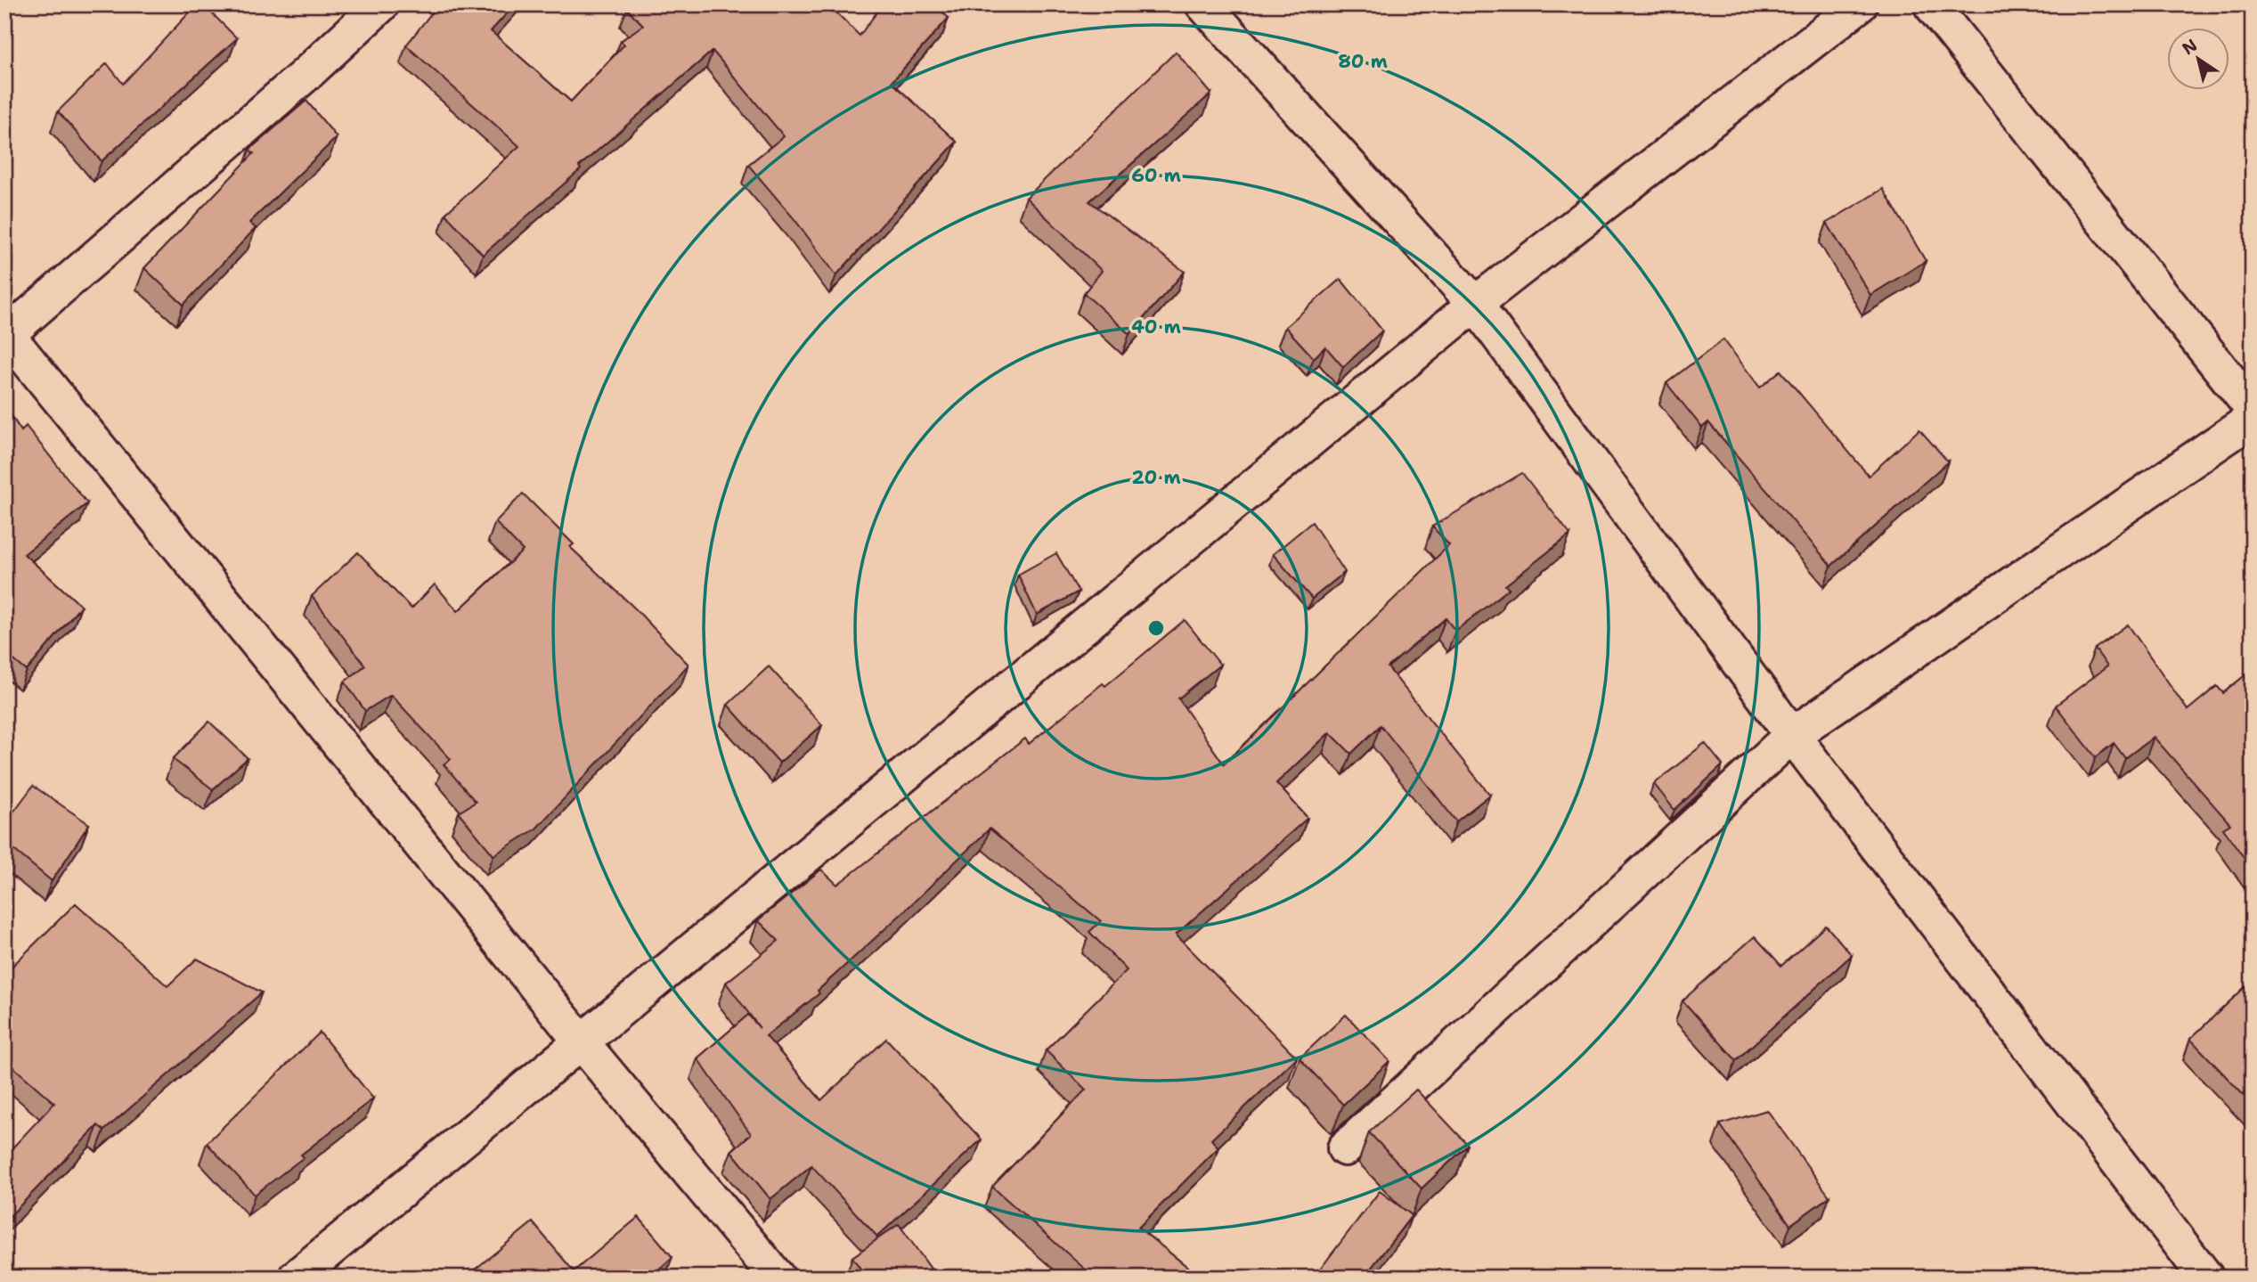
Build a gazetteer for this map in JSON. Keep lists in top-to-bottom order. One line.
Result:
{"north":"top left","rings":["80 m","60 m","40 m","20 m"]}
